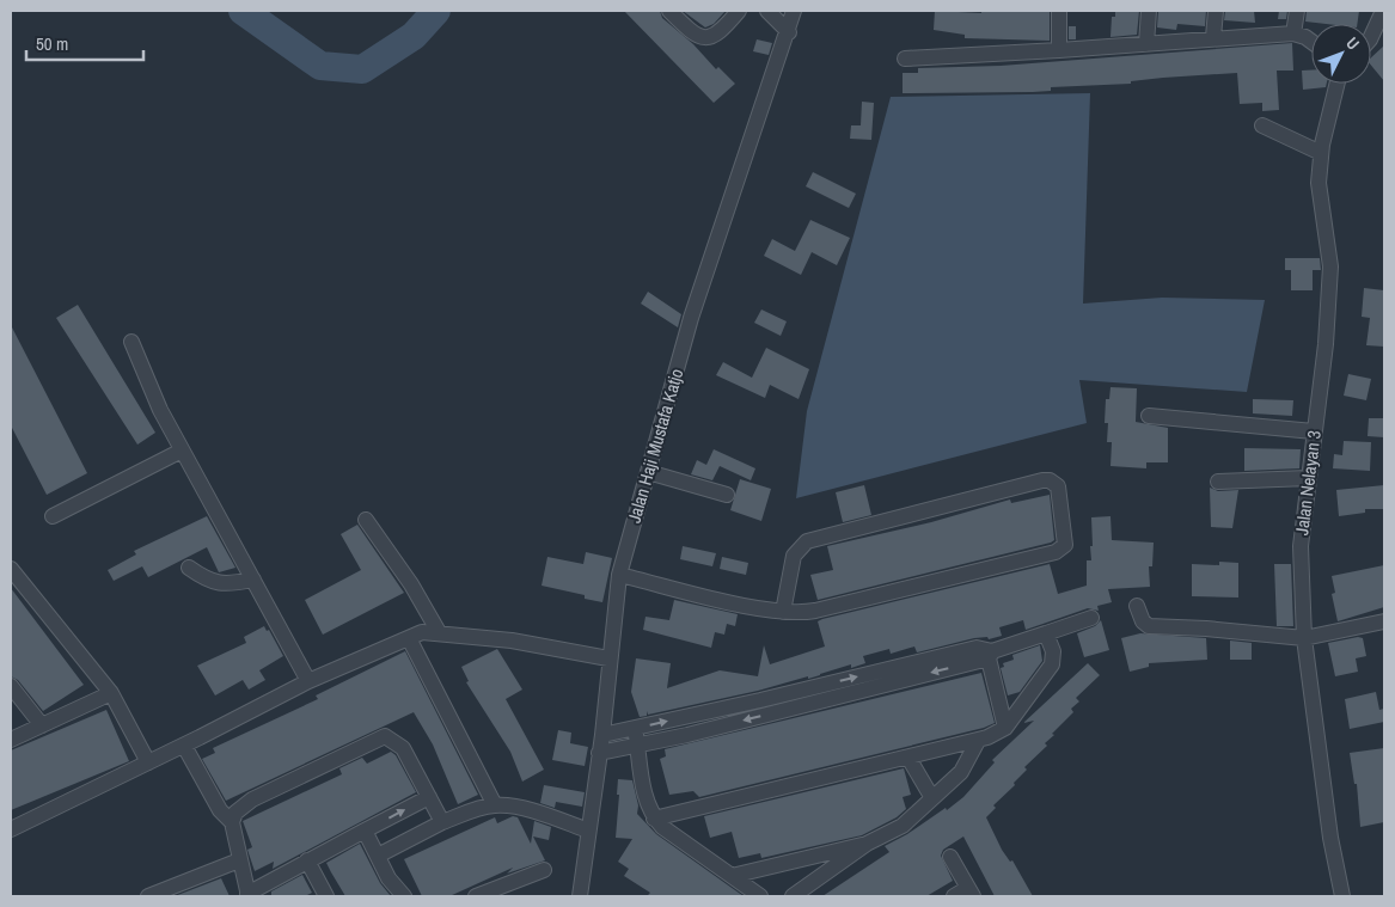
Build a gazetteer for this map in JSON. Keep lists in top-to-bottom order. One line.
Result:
{"streets":{"street":["Jalan Haji Mustafa Katjo","Jalan Nelayan 3"]},"scale_bar":"50 m","north":"top right"}
